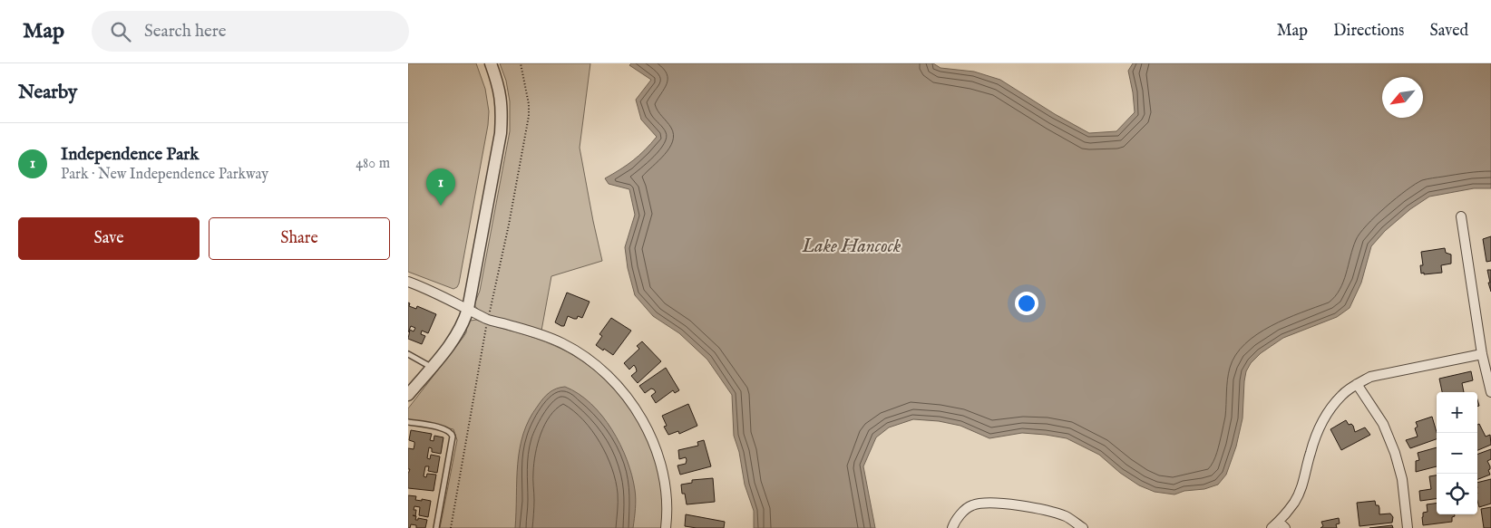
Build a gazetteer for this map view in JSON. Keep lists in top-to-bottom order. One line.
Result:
{"water":["Lake Hancock"],"north":"bottom left","page":{"header":"Map","search":"Search here","nav":["Map","Directions","Saved"],"heading":"Nearby","list":[{"mark":"1","name":"Independence Park","note":"Park · New Independence Parkway","value":"480 m"}],"pins":"1","buttons":["Save","Share"],"map_buttons":["+","−"]}}
